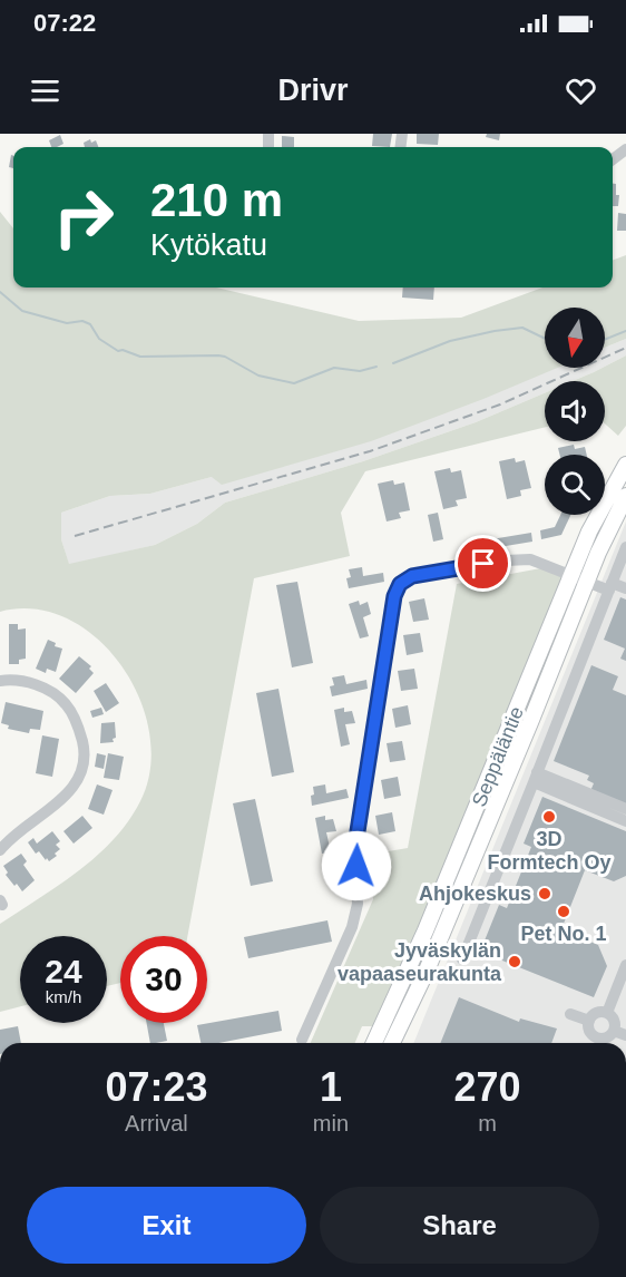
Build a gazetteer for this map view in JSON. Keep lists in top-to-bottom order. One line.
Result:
{"streets":{"main road":["Seppäläntie"]},"places":["3D Formtech Oy","Ahjokeskus","Pet No. 1","Jyväskylän vapaaseurakunta"],"north":"bottom","page":{"status":"07:22","header":"Drivr","turn":["210 m","Kytökatu"],"speed":"24 km/h","limit":"30","eta":["07:23","Arrival","1","min","270","m"],"buttons":["Exit","Share"]}}
